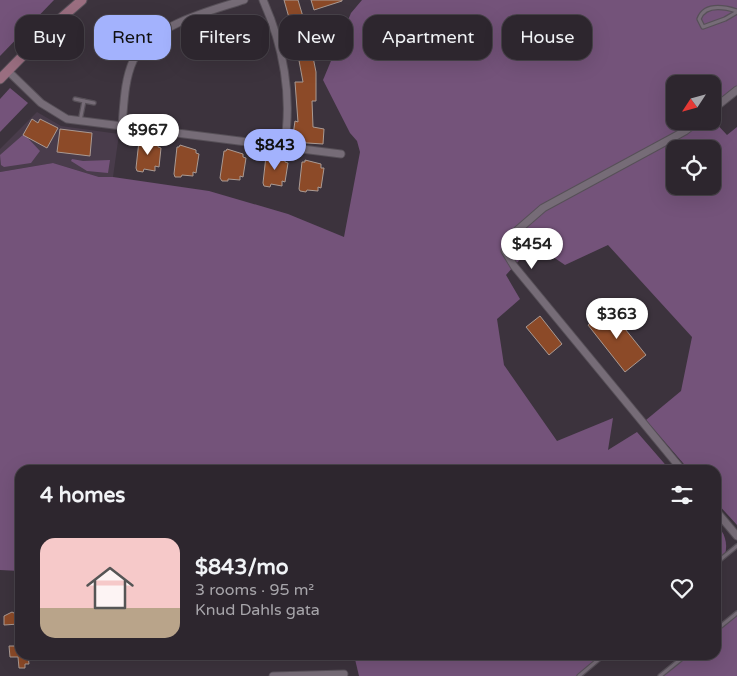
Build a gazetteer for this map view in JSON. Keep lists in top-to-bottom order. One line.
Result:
{"north":"bottom left","page":{"chip":["Buy","Rent","Filters","New","Apartment","House"],"price":["$967","$843","$454","$363"],"heading":"4 homes","list":[{"name":"$843/mo","note":"3 rooms · 95 m² · Knud Dahls gata"}]}}
